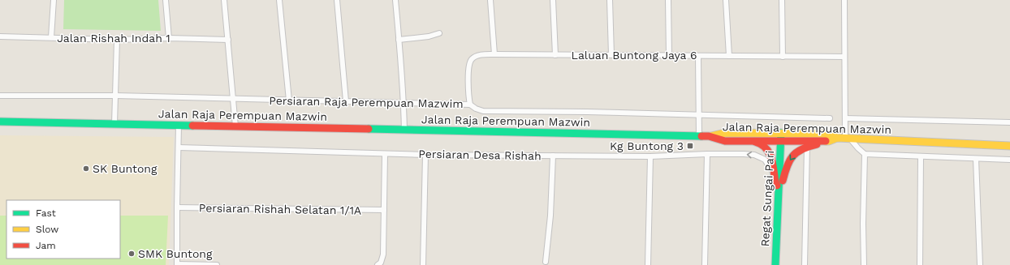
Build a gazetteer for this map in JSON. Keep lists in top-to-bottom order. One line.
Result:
{"streets":{"main road":["Jalan Raja Perempuan Mazwin","Regat Sungai Pari"],"street":["Jalan Rishah Indah 1","Laluan Buntong Jaya 6","Persiaran Raja Perempuan Mazwim","Persiaran Desa Rishah","Persiaran Rishah Selatan 1/1A"]},"crossings":[["Laluan Buntong Jaya 6","Persiaran Raja Perempuan Mazwim"],["Jalan Raja Perempuan Mazwin","Regat Sungai Pari"]],"places":{"transit":["Kg Buntong 3"],"other":["SK Buntong","SMK Buntong"]},"legend":["Fast","Slow","Jam"]}
